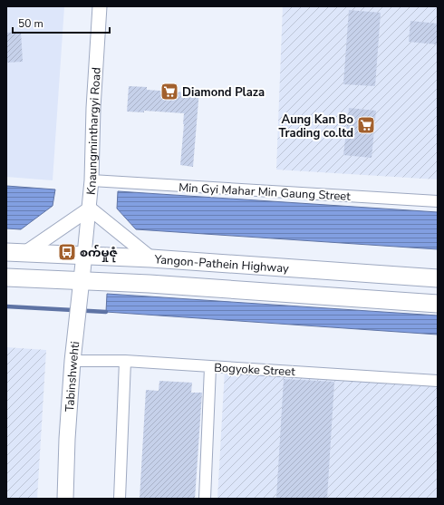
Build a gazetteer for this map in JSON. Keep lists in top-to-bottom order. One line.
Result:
{"streets":{"main road":["Yangon-Pathein Highway","Tabinshwehti"],"street":["Knaungminthargyi Road","Min Gyi Mahar Min Gaung Street","Bogyoke Street"]},"crossings":[["Knaungminthargyi Road","Min Gyi Mahar Min Gaung Street"],["Knaungminthargyi Road","Yangon-Pathein Highway"],["Knaungminthargyi Road","Tabinshwehti"],["Yangon-Pathein Highway","Tabinshwehti"],["Bogyoke Street","Tabinshwehti"]],"places":{"supermarket":["Diamond Plaza","Aung Kan Bo Trading co.ltd"],"bus stop":["စက်မှုဇုံ"]},"scale_bar":"50 m"}
